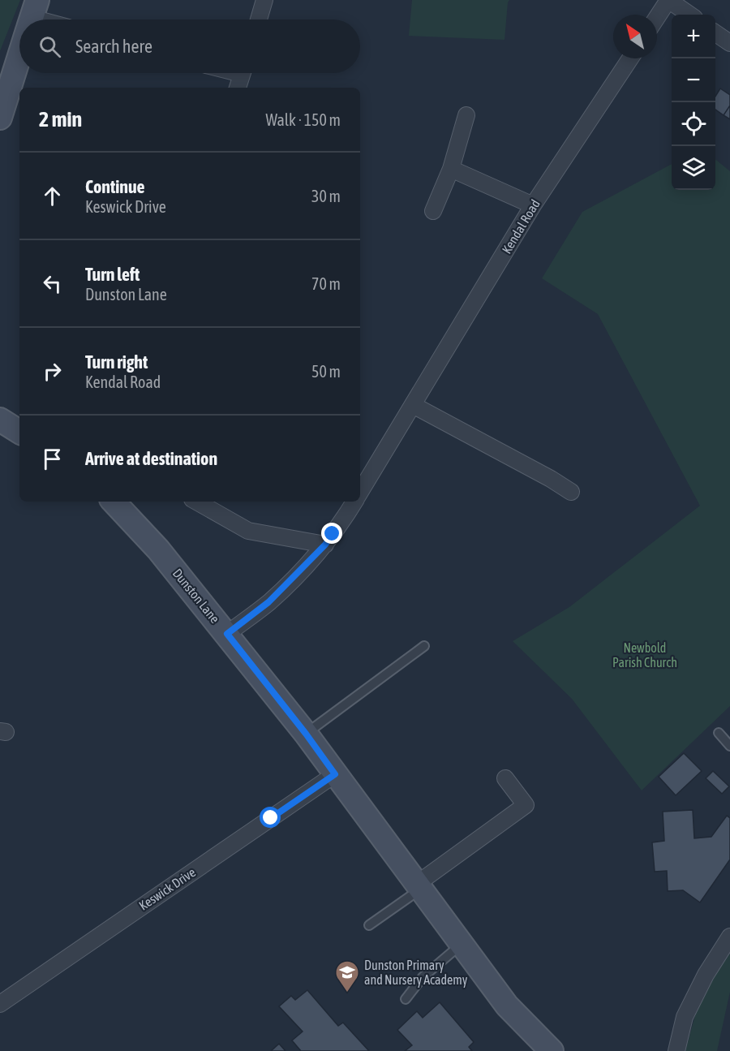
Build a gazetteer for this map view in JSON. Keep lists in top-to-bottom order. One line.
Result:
{"streets":{"street":["Kendal Road","Dunston Lane","Keswick Drive"]},"crossings":[["Dunston Lane","Keswick Drive"]],"parks":["Newbold Parish Church"],"places":{"school or university":["Dunston Primary and Nursery Academy"]},"north":"top left","page":{"map_buttons":["+","−"],"search":"Search here","heading":["2 min","Walk · 150 m"],"list":[["Continue","Keswick Drive","30 m"],["Turn left","Dunston Lane","70 m"],["Turn right","Kendal Road","50 m"],"Arrive at destination"]}}
